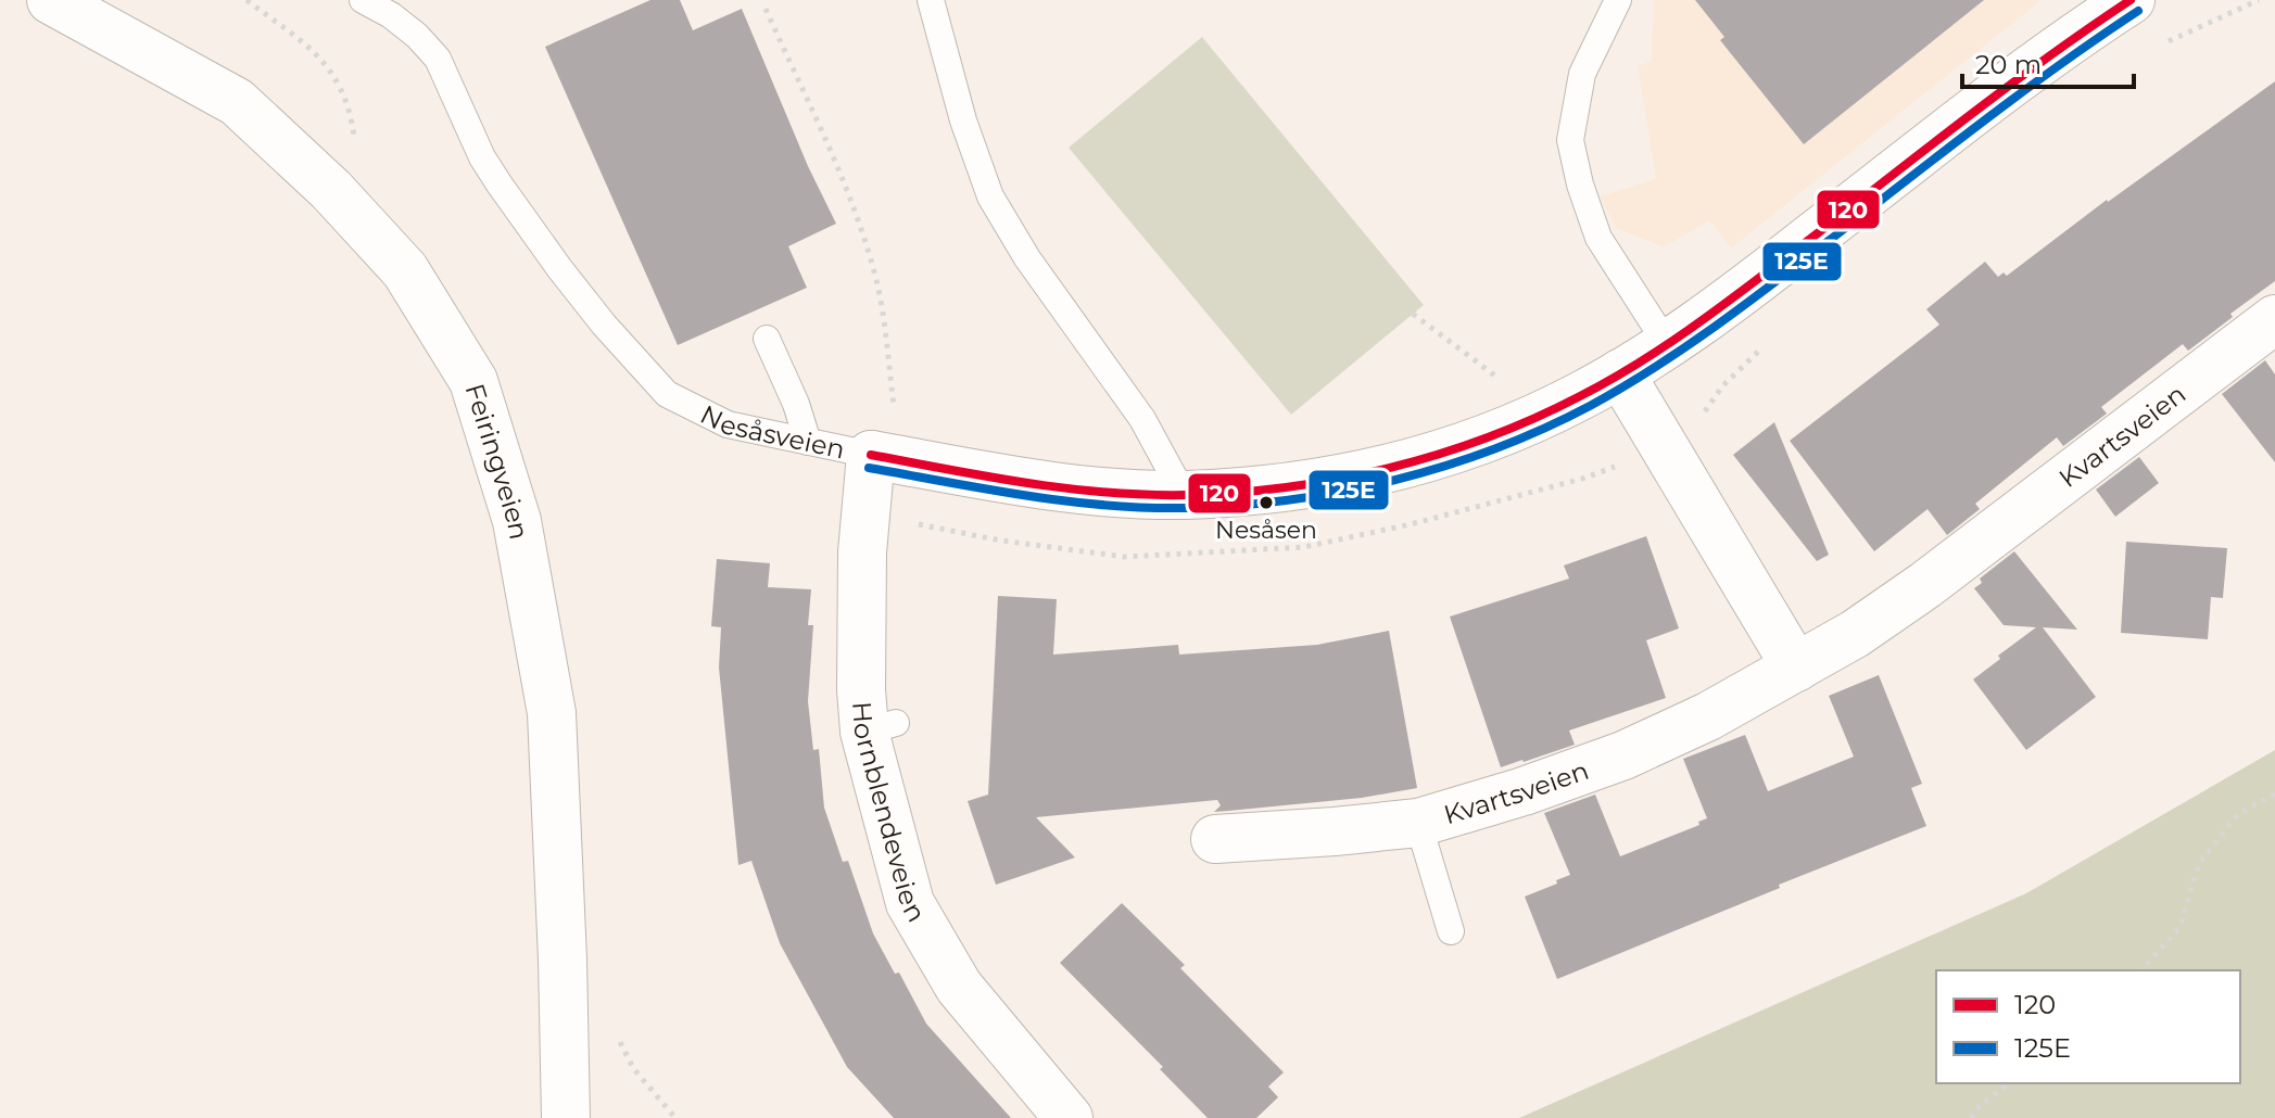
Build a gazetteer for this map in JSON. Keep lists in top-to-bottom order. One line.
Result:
{"streets":{"street":["Nesåsveien","Kvartsveien","Feiringveien","Hornblendeveien"]},"crossings":[["Nesåsveien","Hornblendeveien"]],"places":["Nesåsen"],"lines":["transit line 120","transit line 125E"],"legend":["120","125E"],"scale_bar":"20 m"}
